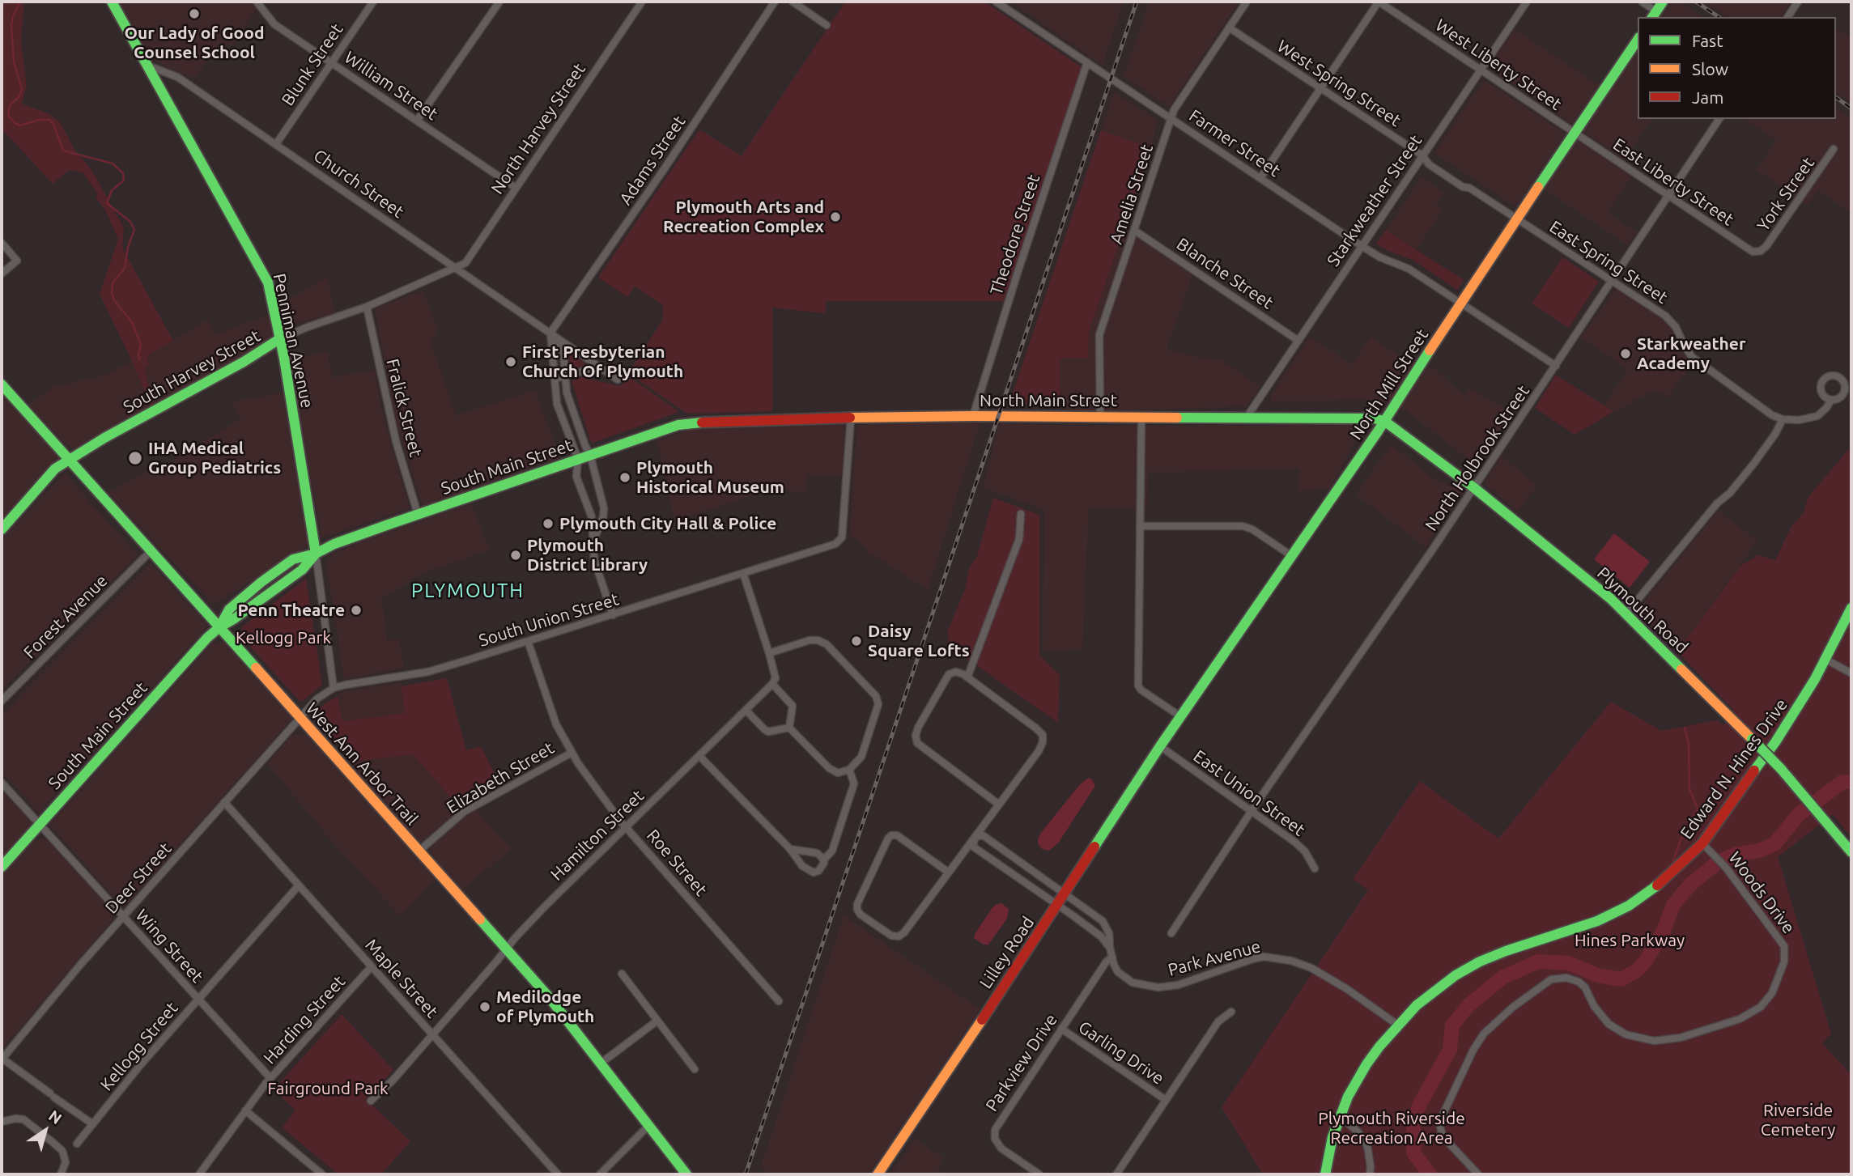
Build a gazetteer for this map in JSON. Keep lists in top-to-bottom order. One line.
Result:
{"streets":{"street":["Blunk Street","West Liberty Street","West Spring Street","William Street","North Harvey Street","Farmer Street","Adams Street","East Liberty Street","Church Street","Amelia Street","York Street","Starkweather Street","Theodore Street","East Spring Street","Blanche Street","Penniman Avenue","South Harvey Street","North Mill Street","North Main Street","Fralick Street","North Holbrook Street","South Main Street","Plymouth Road","Forest Avenue","South Union Street","West Ann Arbor Trail","Edward N. Hines Drive","Elizabeth Street","East Union Street","Hamilton Street","Roe Street","Deer Street","Woods Drive","Wing Street","Lilley Road","Park Avenue","Maple Street","Harding Street","Kellogg Street","Garling Drive","Parkview Drive"]},"crossings":[["Blunk Street","William Street"],["Blunk Street","Church Street"],["West Liberty Street","East Liberty Street"],["West Liberty Street","Starkweather Street"],["West Liberty Street","North Mill Street"],["West Spring Street","Amelia Street"],["West Spring Street","Starkweather Street"],["West Spring Street","East Spring Street"],["West Spring Street","North Mill Street"],["William Street","North Harvey Street"],["North Harvey Street","Church Street"],["North Harvey Street","South Harvey Street"],["Farmer Street","Amelia Street"],["Farmer Street","Starkweather Street"],["Farmer Street","Theodore Street"],["Farmer Street","North Mill Street"],["Farmer Street","North Holbrook Street"],["Adams Street","Church Street"],["East Liberty Street","York Street"],["East Liberty Street","North Mill Street"],["East Liberty Street","North Holbrook Street"],["Church Street","Penniman Avenue"],["Church Street","South Harvey Street"],["Church Street","South Main Street"],["Church Street","South Union Street"],["Amelia Street","Blanche Street"],["Amelia Street","North Main Street"],["Starkweather Street","Blanche Street"],["Starkweather Street","North Main Street"],["Theodore Street","North Main Street"],["East Spring Street","North Mill Street"],["East Spring Street","North Holbrook Street"],["Penniman Avenue","South Harvey Street"],["Penniman Avenue","South Main Street"],["Penniman Avenue","South Union Street"],["South Harvey Street","Fralick Street"],["South Harvey Street","West Ann Arbor Trail"],["North Mill Street","North Main Street"],["North Mill Street","Plymouth Road"],["North Mill Street","East Union Street"],["North Mill Street","Lilley Road"],["North Main Street","South Main Street"],["North Main Street","Plymouth Road"],["North Main Street","South Union Street"],["Fralick Street","South Main Street"],["North Holbrook Street","Plymouth Road"],["North Holbrook Street","East Union Street"],["South Main Street","West Ann Arbor Trail"],["South Main Street","Wing Street"],["Forest Avenue","West Ann Arbor Trail"],["South Union Street","West Ann Arbor Trail"],["South Union Street","Roe Street"],["South Union Street","Deer Street"],["West Ann Arbor Trail","Elizabeth Street"],["West Ann Arbor Trail","Hamilton Street"],["West Ann Arbor Trail","Deer Street"],["Edward N. Hines Drive","Woods Drive"],["Edward N. Hines Drive","Park Avenue"],["Elizabeth Street","Roe Street"],["East Union Street","Lilley Road"],["Hamilton Street","Roe Street"],["Hamilton Street","Maple Street"],["Deer Street","Wing Street"],["Deer Street","Maple Street"],["Wing Street","Harding Street"],["Wing Street","Kellogg Street"],["Lilley Road","Park Avenue"],["Park Avenue","Parkview Drive"],["Maple Street","Harding Street"],["Maple Street","Kellogg Street"],["Garling Drive","Parkview Drive"]],"districts":["PLYMOUTH"],"parks":["Kellogg Park","Hines Parkway","Fairground Park","Riverside Cemetery","Plymouth Riverside Recreation Area"],"places":["Our Lady of Good Counsel School","Plymouth Arts and Recreation Complex","Starkweather Academy","First Presbyterian Church Of Plymouth","IHA Medical Group Pediatrics","Plymouth Historical Museum","Plymouth City Hall & Police","Plymouth District Library","Penn Theatre","Daisy Square Lofts","Medilodge of Plymouth"],"legend":["Fast","Slow","Jam"],"north":"top right"}
